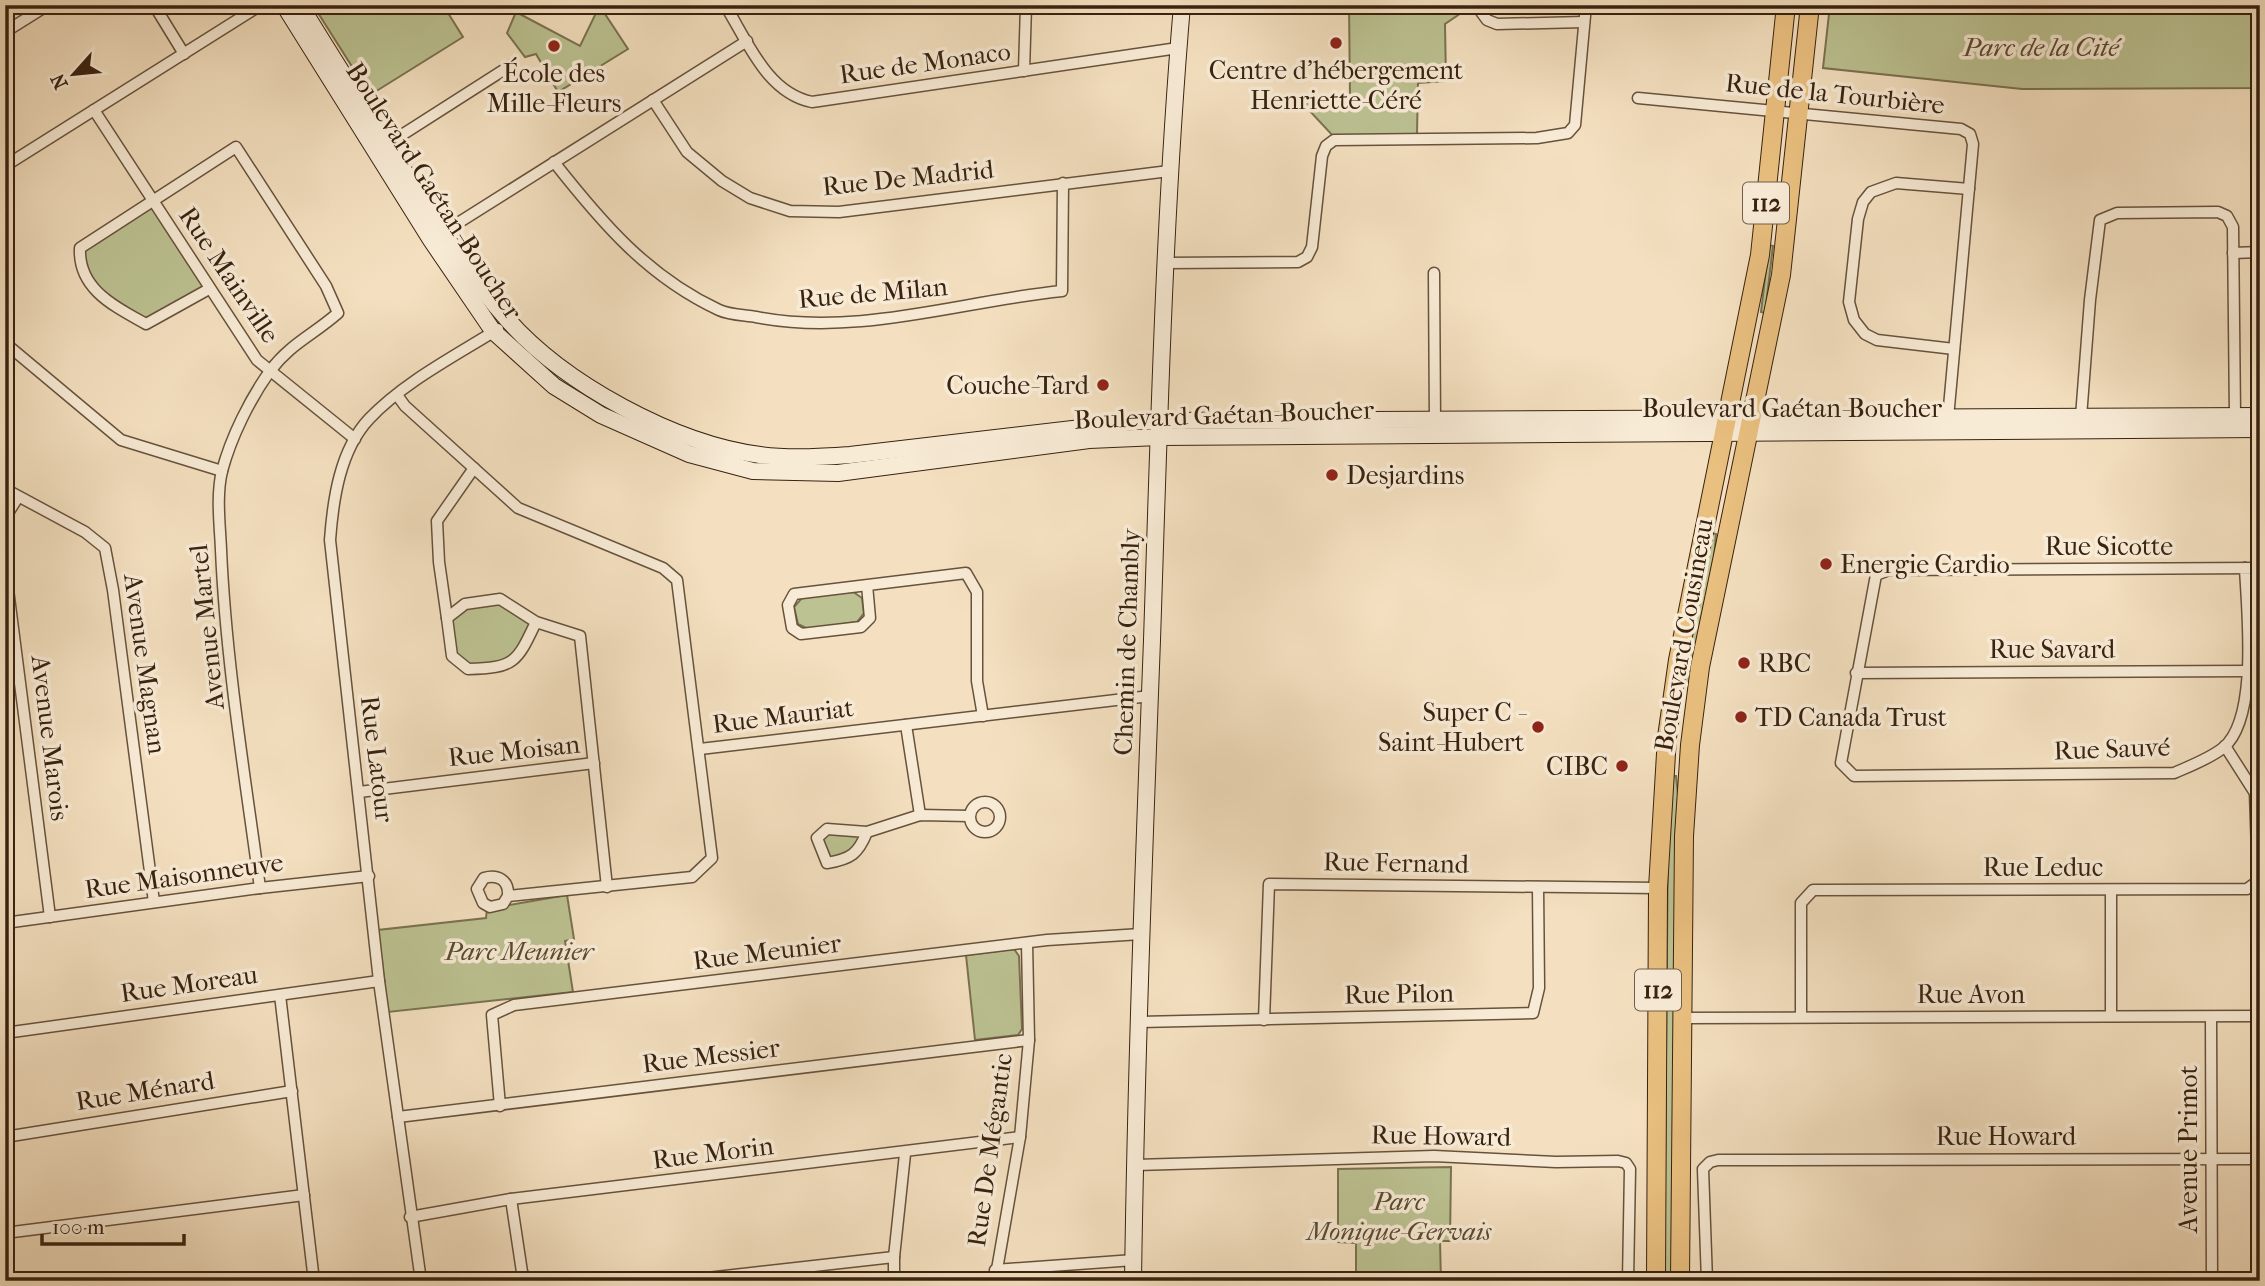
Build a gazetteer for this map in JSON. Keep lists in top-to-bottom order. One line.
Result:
{"streets":{"main road":["112","Boulevard Cousineau"],"street":["Rue de Monaco","Rue de la Tourbière","Rue De Madrid","Boulevard Gaétan-Boucher","Rue Mainville","Rue de Milan","Rue Sicotte","Avenue Martel","Chemin de Chambly","Rue Savard","Avenue Magnan","Rue Mauriat","Avenue Marois","Rue Sauvé","Rue Moisan","Rue Latour","Rue Fernand","Rue Leduc","Rue Maisonneuve","Rue Meunier","Rue Moreau","Rue Pilon","Rue Avon","Rue Messier","Rue Ménard","Rue Howard","Avenue Primot","Rue De Mégantic","Rue Morin"]},"crossings":[["Rue de Monaco","Chemin de Chambly"],["Rue de la Tourbière","Boulevard Gaétan-Boucher"],["Rue de la Tourbière","Boulevard Cousineau"],["Rue De Madrid","Rue de Milan"],["Rue De Madrid","Chemin de Chambly"],["Boulevard Gaétan-Boucher","Boulevard Cousineau"],["Boulevard Gaétan-Boucher","Chemin de Chambly"],["Boulevard Gaétan-Boucher","Rue Latour"],["Rue Mainville","Avenue Martel"],["Rue Mainville","Rue Latour"],["Rue Sicotte","Rue Savard"],["Rue Sicotte","Rue Sauvé"],["Avenue Martel","Rue Maisonneuve"],["Boulevard Cousineau","Rue Fernand"],["Boulevard Cousineau","Rue Avon"],["Chemin de Chambly","Rue Mauriat"],["Chemin de Chambly","Rue Meunier"],["Chemin de Chambly","Rue Pilon"],["Chemin de Chambly","Rue Howard"],["Avenue Magnan","Rue Maisonneuve"],["Rue Mauriat","Rue Moisan"],["Avenue Marois","Rue Maisonneuve"],["Rue Sauvé","Rue Leduc"],["Rue Moisan","Rue Latour"],["Rue Latour","Rue Maisonneuve"],["Rue Latour","Rue Moreau"],["Rue Latour","Rue Messier"],["Rue Latour","Rue Morin"],["Rue Fernand","Rue Pilon"],["Rue Leduc","Rue Avon"],["Rue Meunier","Rue Messier"],["Rue Meunier","Rue De Mégantic"],["Rue Avon","Avenue Primot"],["Rue Messier","Rue De Mégantic"],["Rue Howard","Avenue Primot"],["Rue De Mégantic","Rue Morin"]],"parks":["Parc de la Cité","Parc Meunier","Parc Monique-Gervais"],"places":["Centre d'hébergement Henriette-Céré","École des Mille-Fleurs","Couche-Tard","Desjardins","Energie Cardio","RBC","TD Canada Trust","Super C - Saint-Hubert","CIBC"],"scale_bar":"100 m","north":"bottom left"}
